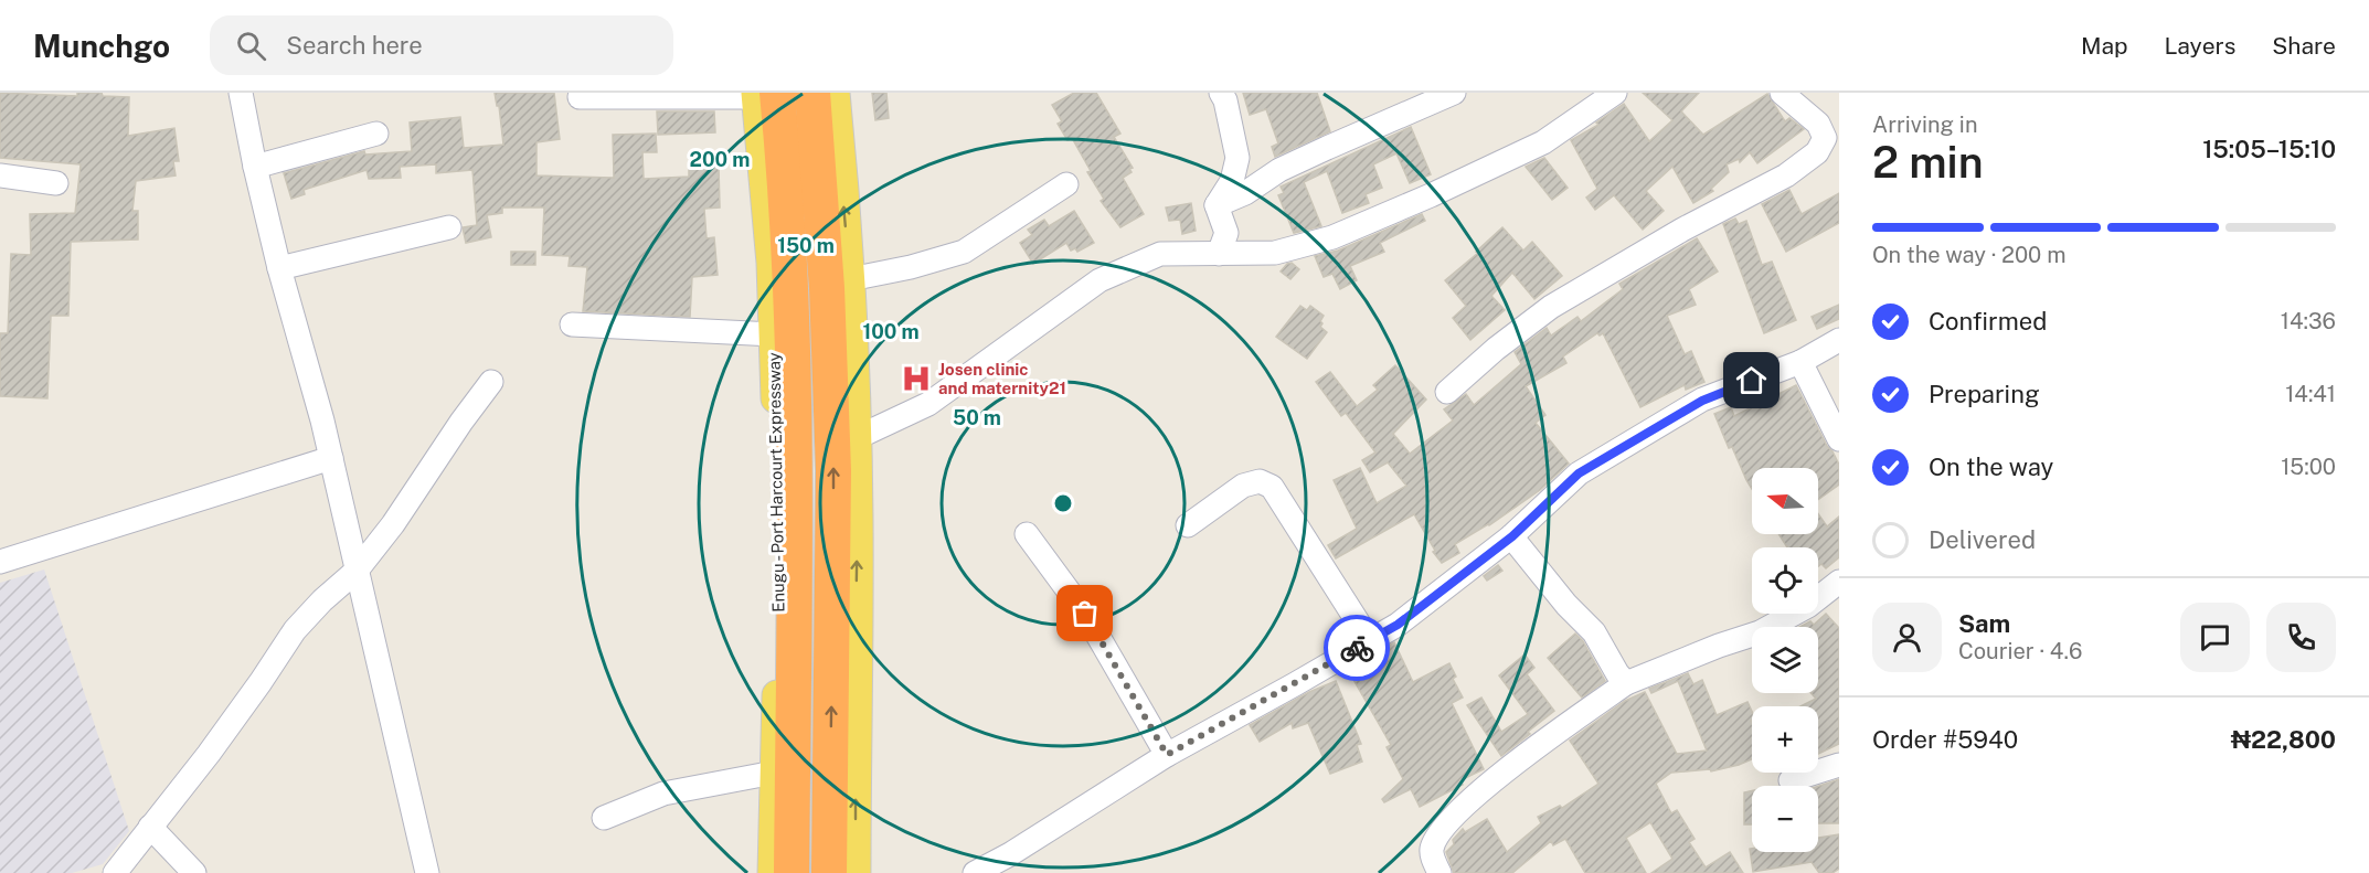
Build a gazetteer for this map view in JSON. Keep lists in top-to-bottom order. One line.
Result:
{"streets":{"highway":["Enugu - Port Harcourt Expressway"]},"places":{"hospital":["Josen clinic and maternity21"]},"north":"left","page":{"header":"Munchgo","search":"Search here","nav":["Map","Layers","Share"],"heading":["2 min","Arriving in","15:05–15:10"],"panel":["Sam","Courier · 4.6","Order #5940","₦22,800"],"bar":"On the way · 200 m","list":[["Confirmed","14:36"],["Preparing","14:41"],["On the way","15:00"],"Delivered"],"map_buttons":["+","−"]},"rings":["200 m","150 m","100 m","50 m"]}
